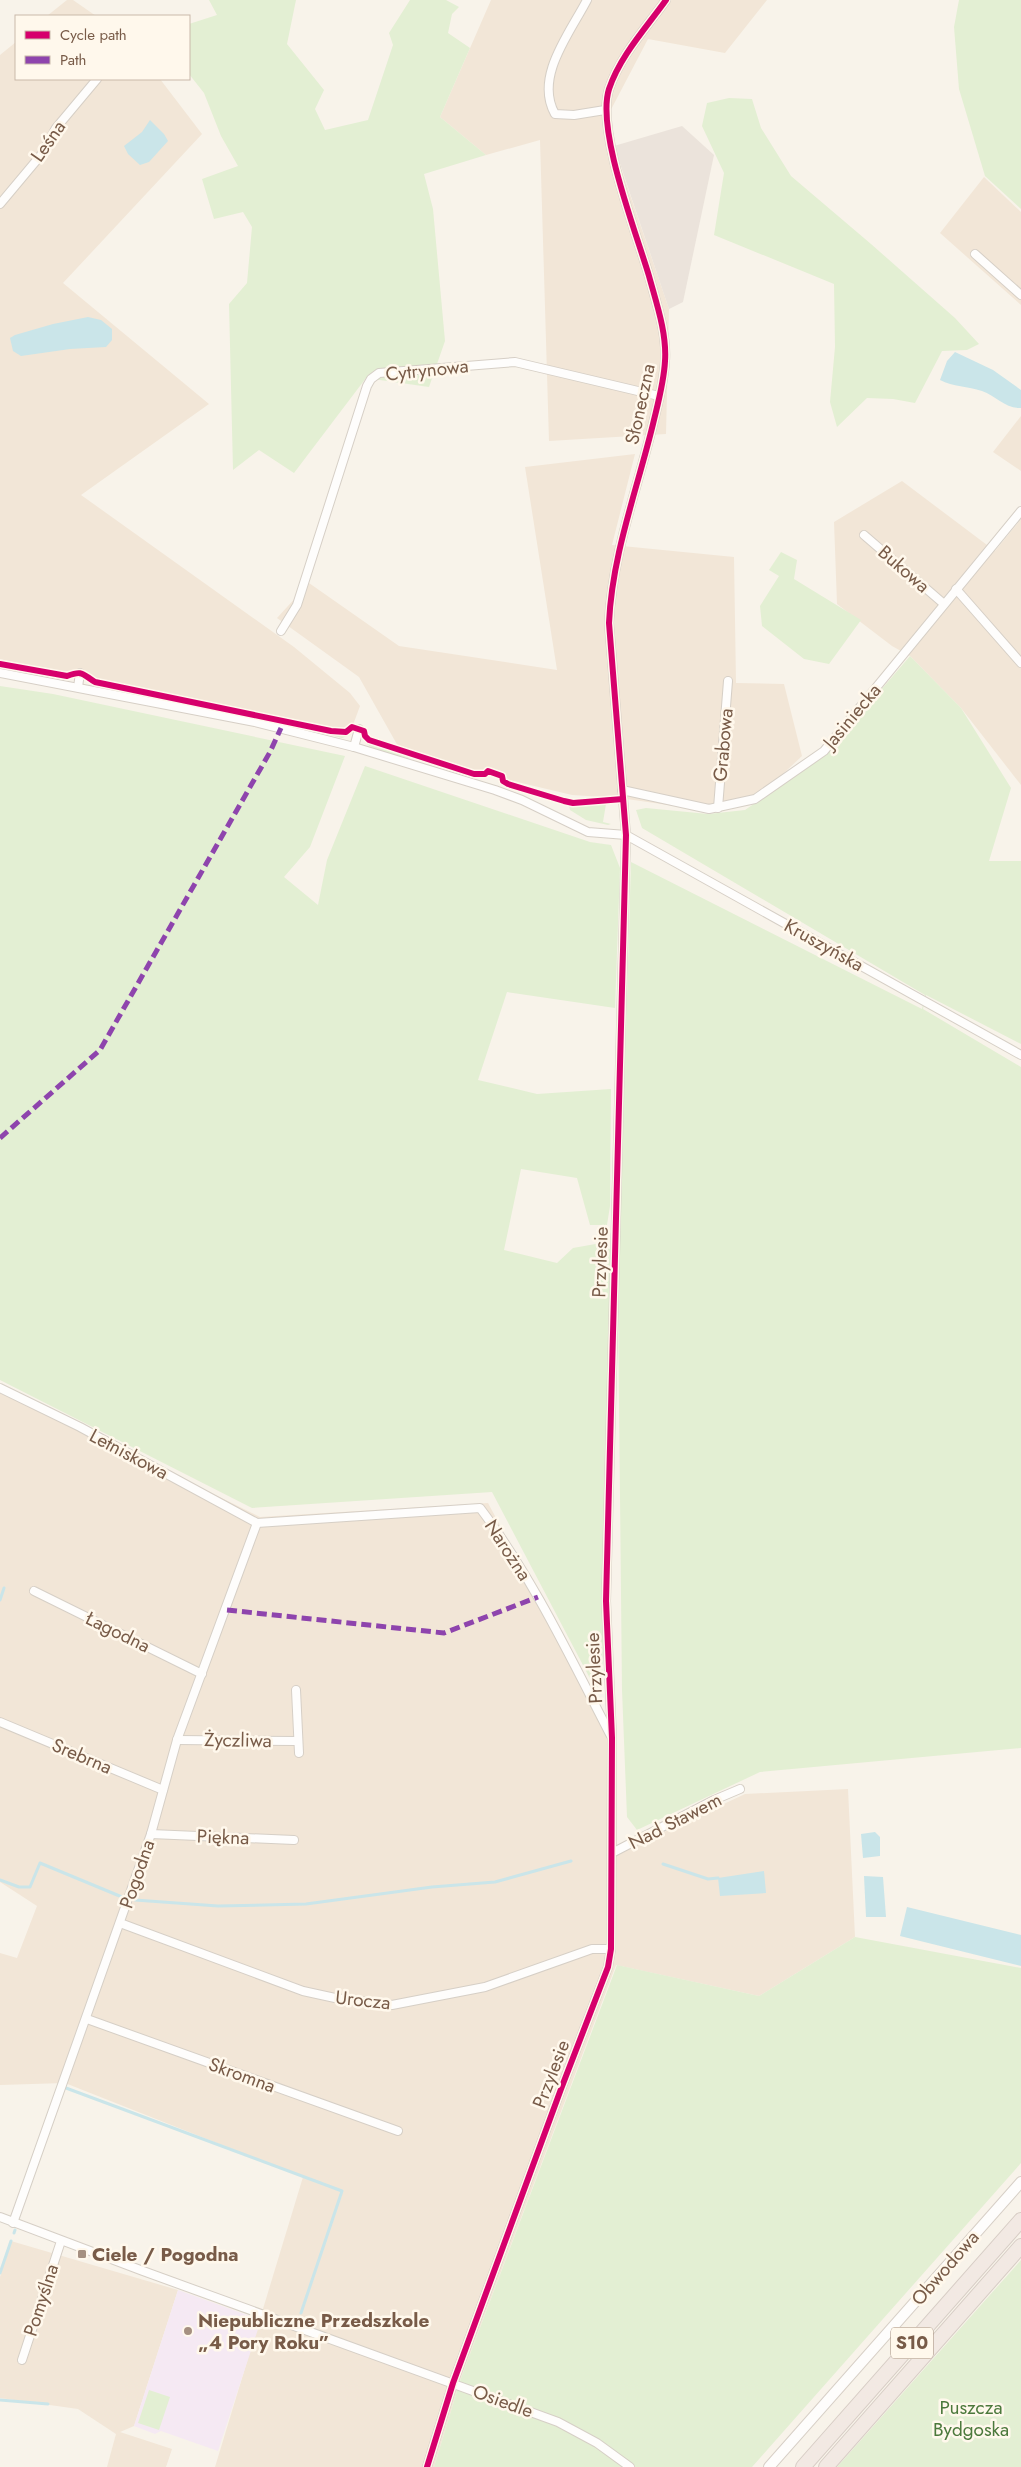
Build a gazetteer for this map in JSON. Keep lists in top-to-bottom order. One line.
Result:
{"streets":{"highway":["S10"],"street":["Leśna","Cytrynowa","Słoneczna","Bukowa","Jasiniecka","Grabowa","Kruszyńska","Przylesie","Letniskowa","Narożna","Łagodna","Życzliwa","Srebrna","Nad Stawem","Piękna","Pogodna","Urocza","Skromna","Obwodowa","Pomyślna","Osiedle"]},"crossings":[["Cytrynowa","Słoneczna"],["Słoneczna","Jasiniecka"],["Słoneczna","Kruszyńska"],["Słoneczna","Przylesie"],["Bukowa","Jasiniecka"],["Jasiniecka","Grabowa"],["Kruszyńska","Przylesie"],["Przylesie","Narożna"],["Przylesie","Nad Stawem"],["Przylesie","Urocza"],["Przylesie","Osiedle"],["Letniskowa","Narożna"],["Letniskowa","Pogodna"],["Narożna","Pogodna"],["Łagodna","Pogodna"],["Życzliwa","Pogodna"],["Srebrna","Pogodna"],["Piękna","Pogodna"],["Pogodna","Urocza"],["Pogodna","Skromna"],["Pogodna","Osiedle"],["Pomyślna","Osiedle"]],"parks":["Puszcza Bydgoska"],"places":{"transit":["Ciele / Pogodna"],"other":["Niepubliczne Przedszkole „4 Pory Roku”"]},"legend":["Cycle path","Path"]}
